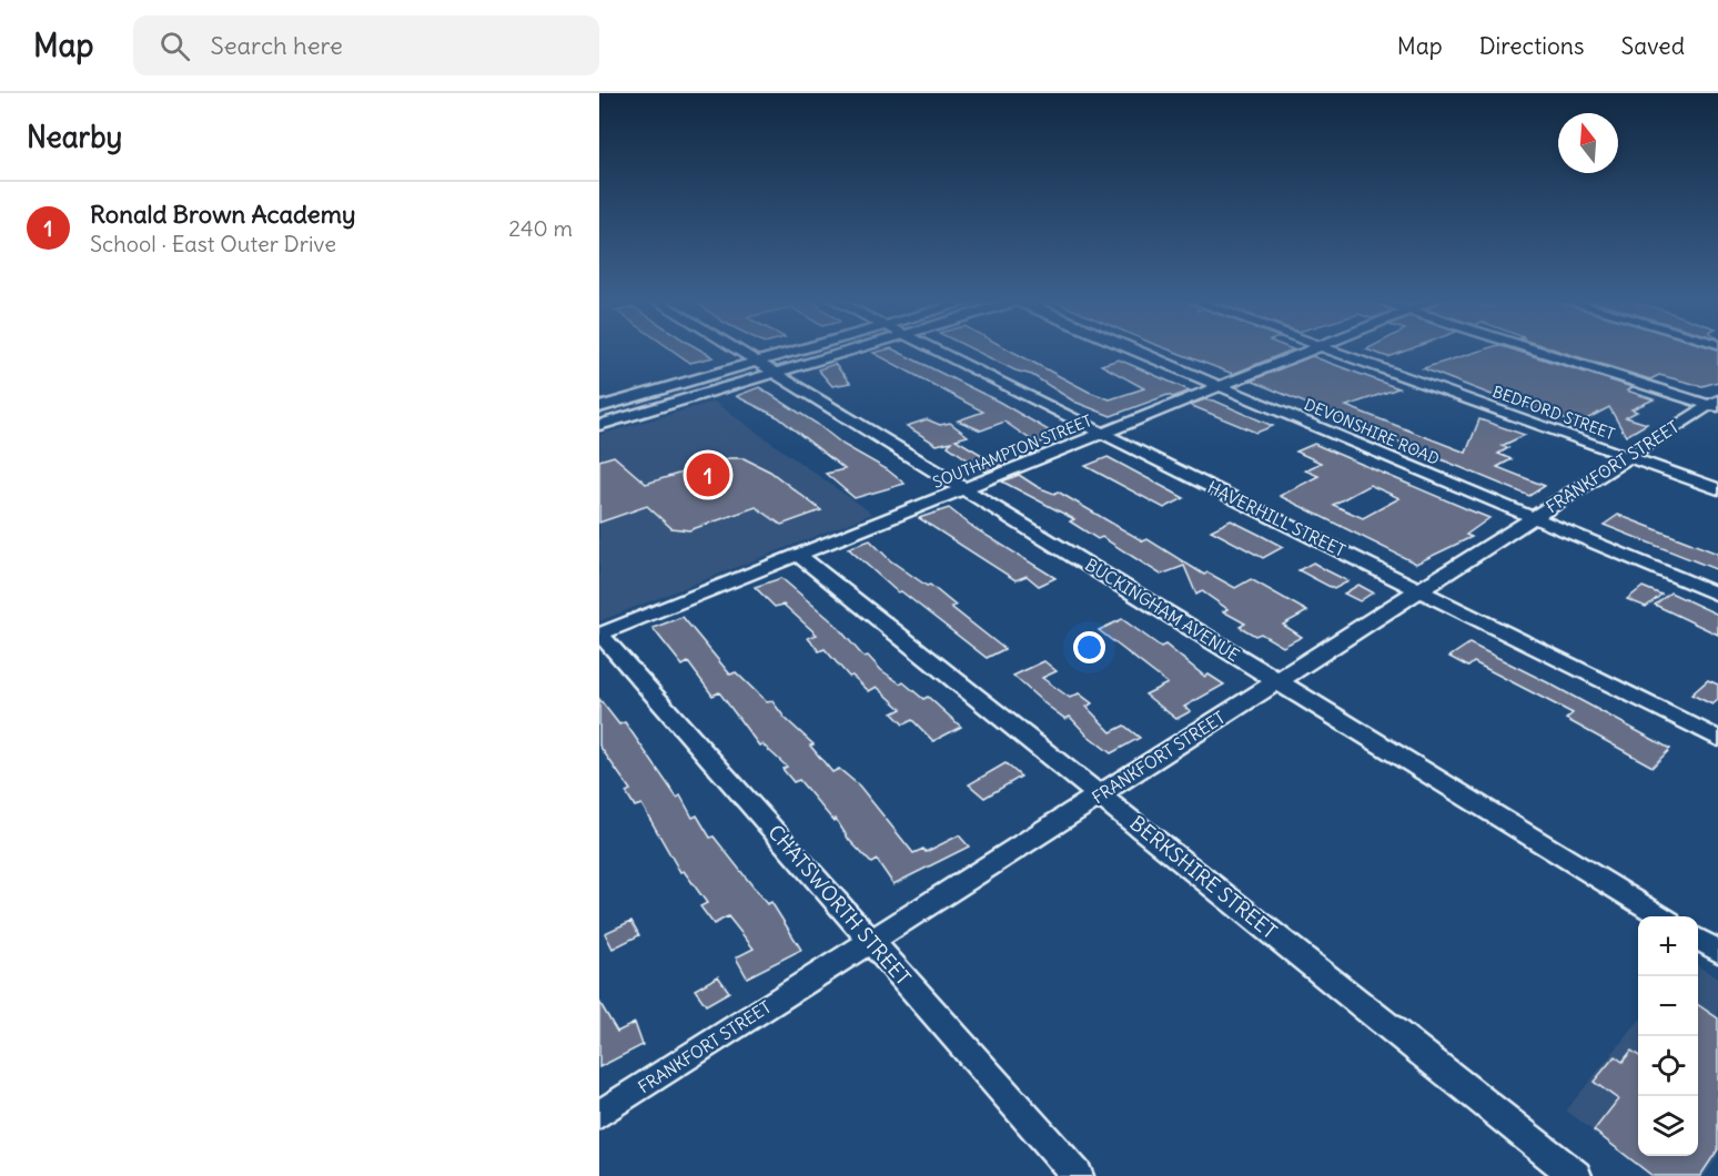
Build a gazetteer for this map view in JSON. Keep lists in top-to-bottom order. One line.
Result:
{"streets":{"street":["BEDFORD STREET","DEVONSHIRE ROAD","SOUTHAMPTON STREET","FRANKFORT STREET","HAVERHILL STREET","BUCKINGHAM AVENUE","BERKSHIRE STREET","CHATSWORTH STREET"]},"crossings":[["BEDFORD STREET","FRANKFORT STREET"],["DEVONSHIRE ROAD","SOUTHAMPTON STREET"],["DEVONSHIRE ROAD","FRANKFORT STREET"],["SOUTHAMPTON STREET","HAVERHILL STREET"],["SOUTHAMPTON STREET","BUCKINGHAM AVENUE"],["SOUTHAMPTON STREET","BERKSHIRE STREET"],["SOUTHAMPTON STREET","CHATSWORTH STREET"],["FRANKFORT STREET","HAVERHILL STREET"],["FRANKFORT STREET","BUCKINGHAM AVENUE"],["FRANKFORT STREET","BERKSHIRE STREET"],["FRANKFORT STREET","CHATSWORTH STREET"]],"north":"top","page":{"header":"Map","search":"Search here","nav":["Map","Directions","Saved"],"heading":"Nearby","list":[{"mark":"1","name":"Ronald Brown Academy","note":"School · East Outer Drive","value":"240 m"}],"pins":"1","map_buttons":["+","−"]}}
